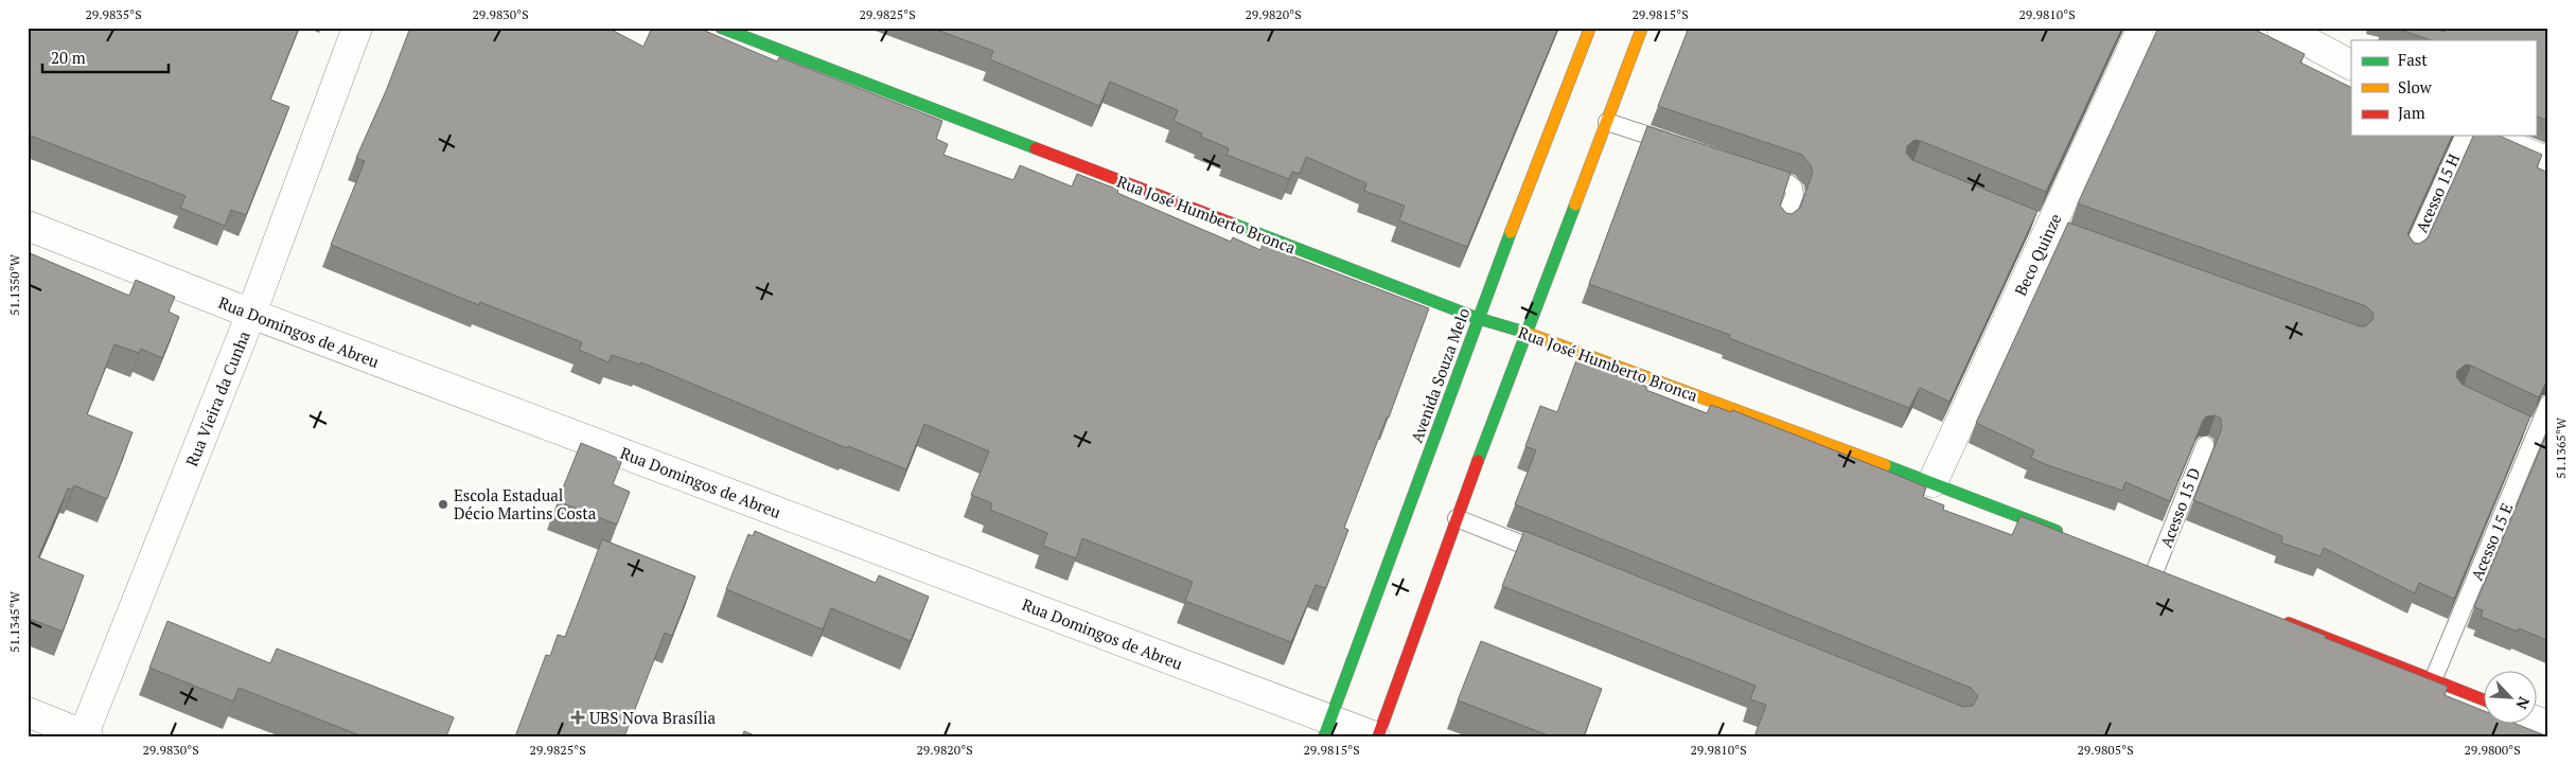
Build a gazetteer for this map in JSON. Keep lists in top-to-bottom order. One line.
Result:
{"streets":{"street":["Rua José Humberto Bronca","Beco Quinze","Rua Domingos de Abreu","Avenida Souza Melo","Rua Vieira da Cunha"],"lane":["Acesso 15 H","Acesso 15 D","Acesso 15 E"]},"crossings":[["Rua José Humberto Bronca","Beco Quinze"],["Rua José Humberto Bronca","Avenida Souza Melo"],["Rua Domingos de Abreu","Avenida Souza Melo"],["Rua Domingos de Abreu","Rua Vieira da Cunha"]],"places":{"other":["Escola Estadual Décio Martins Costa"],"health":["UBS Nova Brasília"]},"legend":["Fast","Slow","Jam"],"scale_bar":"20 m","north":"bottom right","coordinates":["29.9835°S","29.9830°S","29.9825°S","29.9820°S","29.9815°S","29.9810°S","51.1350°W","51.1365°W","51.1345°W","29.9805°S","29.9800°S"]}
